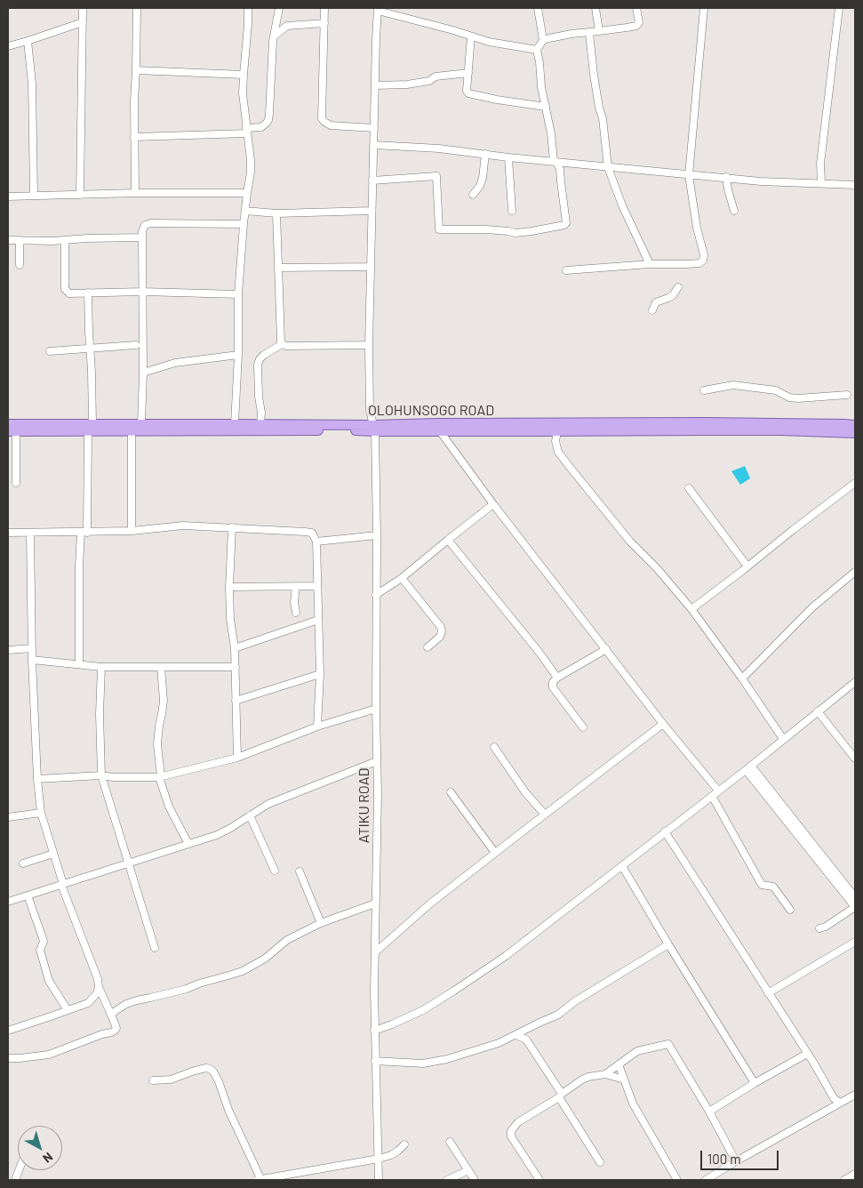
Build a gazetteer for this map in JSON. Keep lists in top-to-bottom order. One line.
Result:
{"streets":{"main road":["OLOHUNSOGO ROAD"],"street":["ATIKU ROAD"]},"crossings":[["OLOHUNSOGO ROAD","ATIKU ROAD"]],"scale_bar":"100 m","north":"bottom right"}
